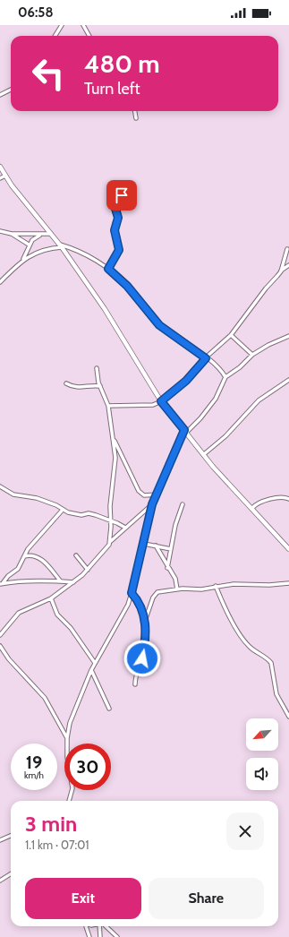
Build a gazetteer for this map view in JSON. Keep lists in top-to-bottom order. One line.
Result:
{"north":"bottom left","page":{"status":"06:58","turn":["480 m","Turn left"],"speed":"19 km/h","limit":"30","heading":["3 min","1.1 km · 07:01"],"buttons":["Exit","Share"]}}
